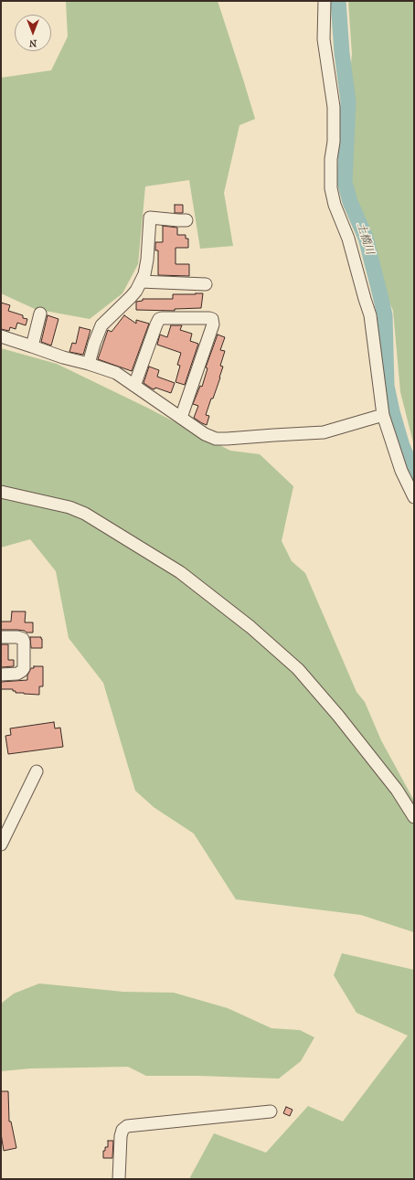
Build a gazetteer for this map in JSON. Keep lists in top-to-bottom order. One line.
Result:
{"water":["土橋川"],"north":"bottom"}
